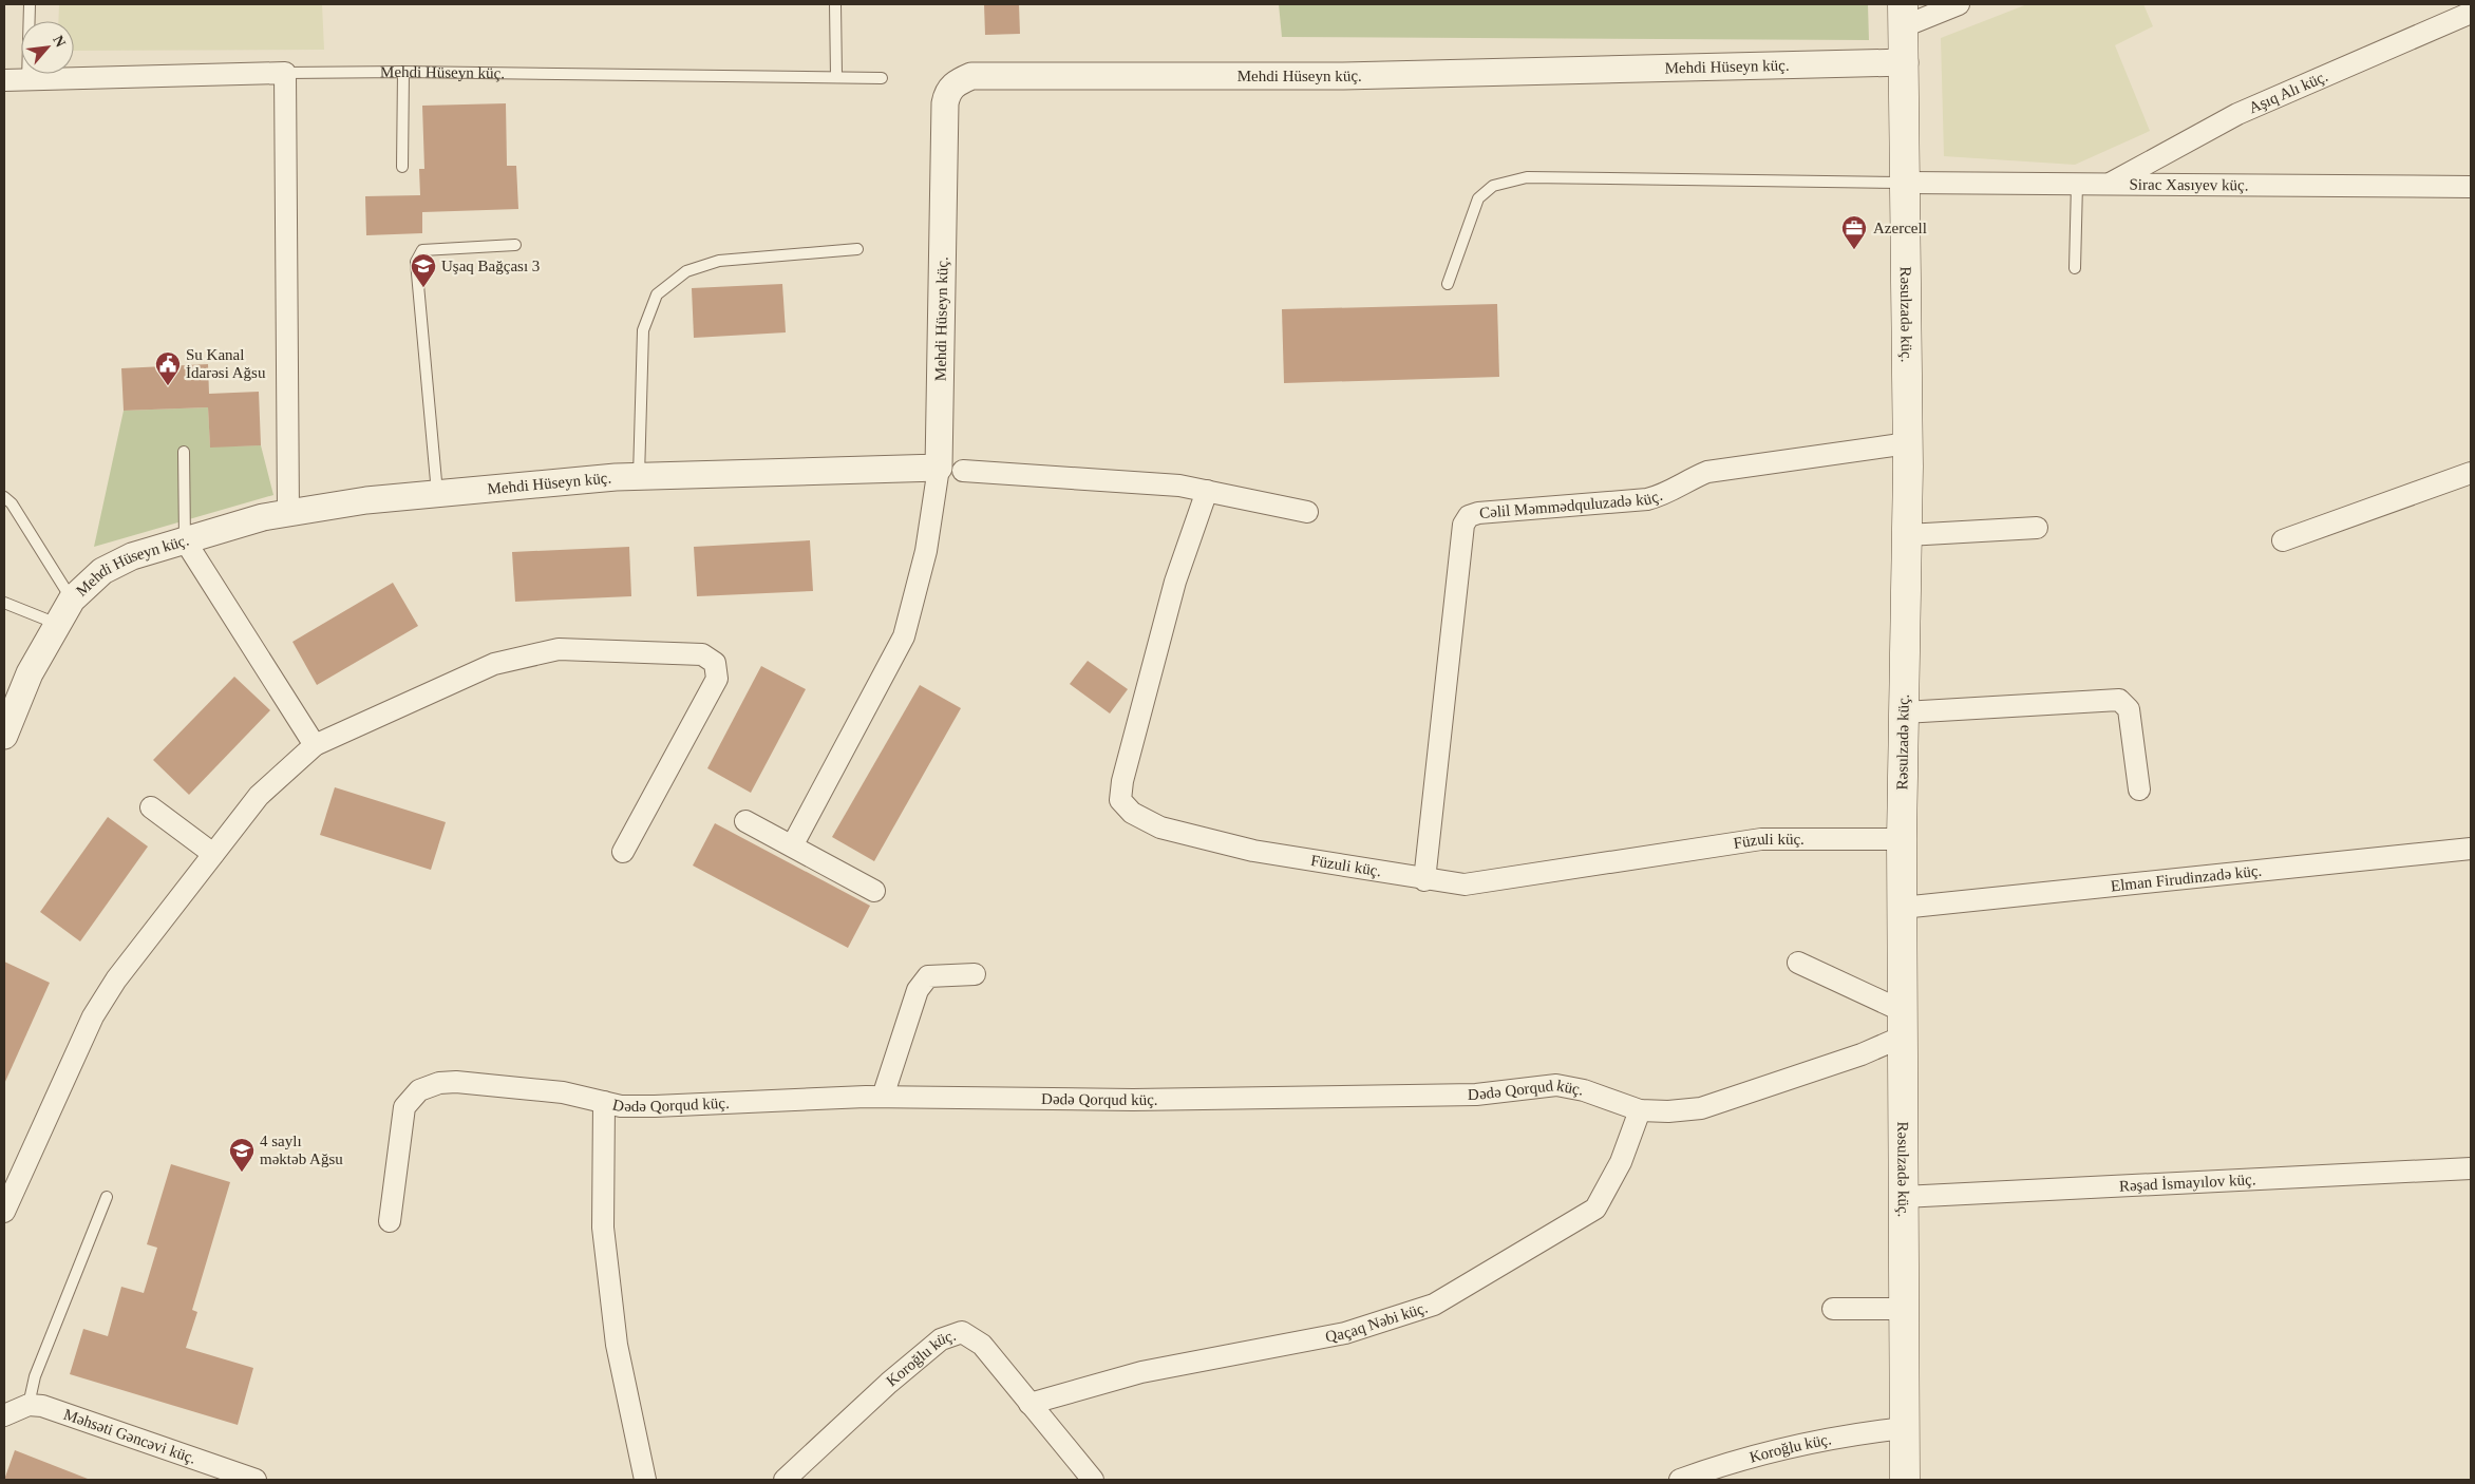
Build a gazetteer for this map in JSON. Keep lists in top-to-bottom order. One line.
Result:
{"streets":{"main road":["Rəsulzadə küç."],"street":["Mehdi Hüseyn küç.","Aşıq Alı küç.","Sirac Xasıyev küç.","Cəlil Məmmədquluzadə küç.","Füzuli küç.","Elman Firudinzadə küç.","Dədə Qorqud küç.","Rəşad İsmayılov küç.","Qaçaq Nəbi küç.","Koroğlu küç.","Məhsəti Gəncəvi küç."]},"crossings":[["Mehdi Hüseyn küç.","Rəsulzadə küç."],["Aşıq Alı küç.","Sirac Xasıyev küç."],["Sirac Xasıyev küç.","Rəsulzadə küç."],["Rəsulzadə küç.","Cəlil Məmmədquluzadə küç."],["Rəsulzadə küç.","Füzuli küç."],["Rəsulzadə küç.","Elman Firudinzadə küç."],["Rəsulzadə küç.","Dədə Qorqud küç."],["Rəsulzadə küç.","Rəşad İsmayılov küç."],["Rəsulzadə küç.","Koroğlu küç."],["Cəlil Məmmədquluzadə küç.","Füzuli küç."],["Dədə Qorqud küç.","Qaçaq Nəbi küç."],["Qaçaq Nəbi küç.","Koroğlu küç."]],"places":{"office":["Azercell"],"school or university":["Uşaq Bağçası 3","4 saylı məktəb Ağsu"],"public building":["Su Kanal İdarəsi Ağsu"]},"north":"top right"}
